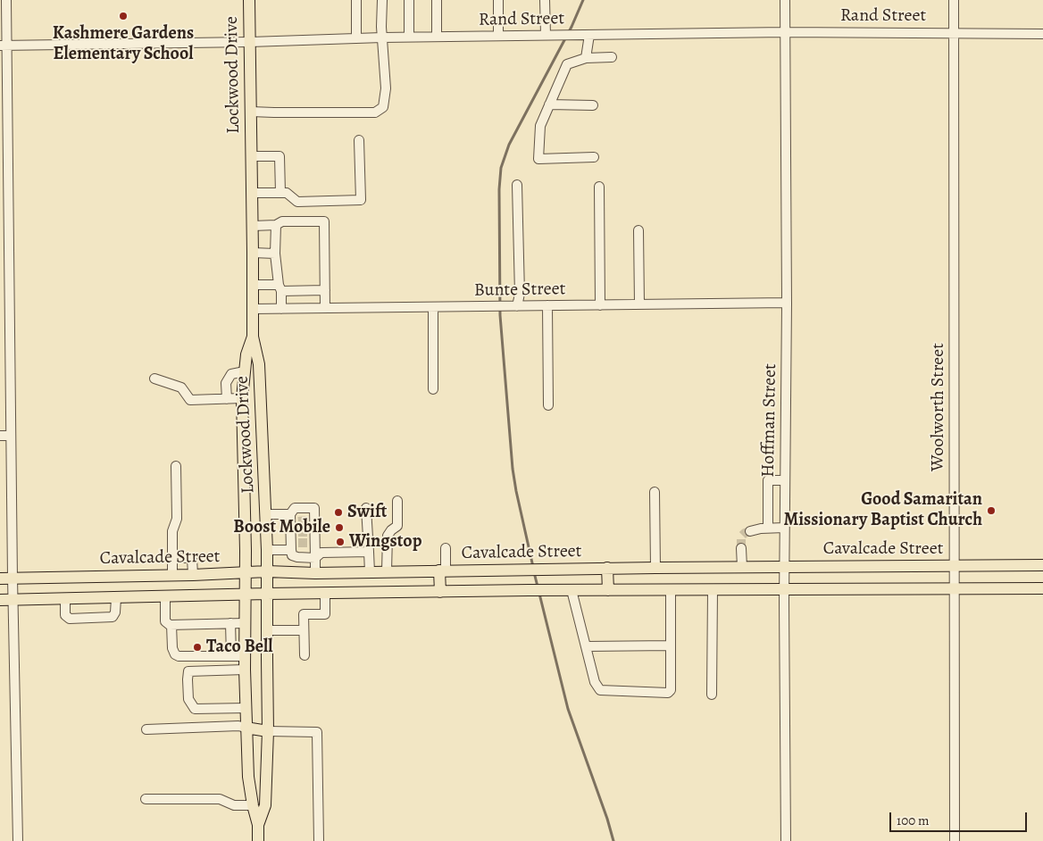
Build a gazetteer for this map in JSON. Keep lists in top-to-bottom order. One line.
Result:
{"streets":{"main road":["Lockwood Drive","Cavalcade Street"],"street":["Rand Street","Bunte Street","Woolworth Street","Hoffman Street"]},"crossings":[["Rand Street","Lockwood Drive"],["Rand Street","Woolworth Street"],["Rand Street","Hoffman Street"],["Lockwood Drive","Bunte Street"],["Lockwood Drive","Cavalcade Street"],["Bunte Street","Hoffman Street"],["Woolworth Street","Cavalcade Street"],["Hoffman Street","Cavalcade Street"]],"places":["Kashmere Gardens Elementary School","Good Samaritan Missionary Baptist Church","Swift","Boost Mobile","Wingstop","Taco Bell"],"scale_bar":"100 m"}
